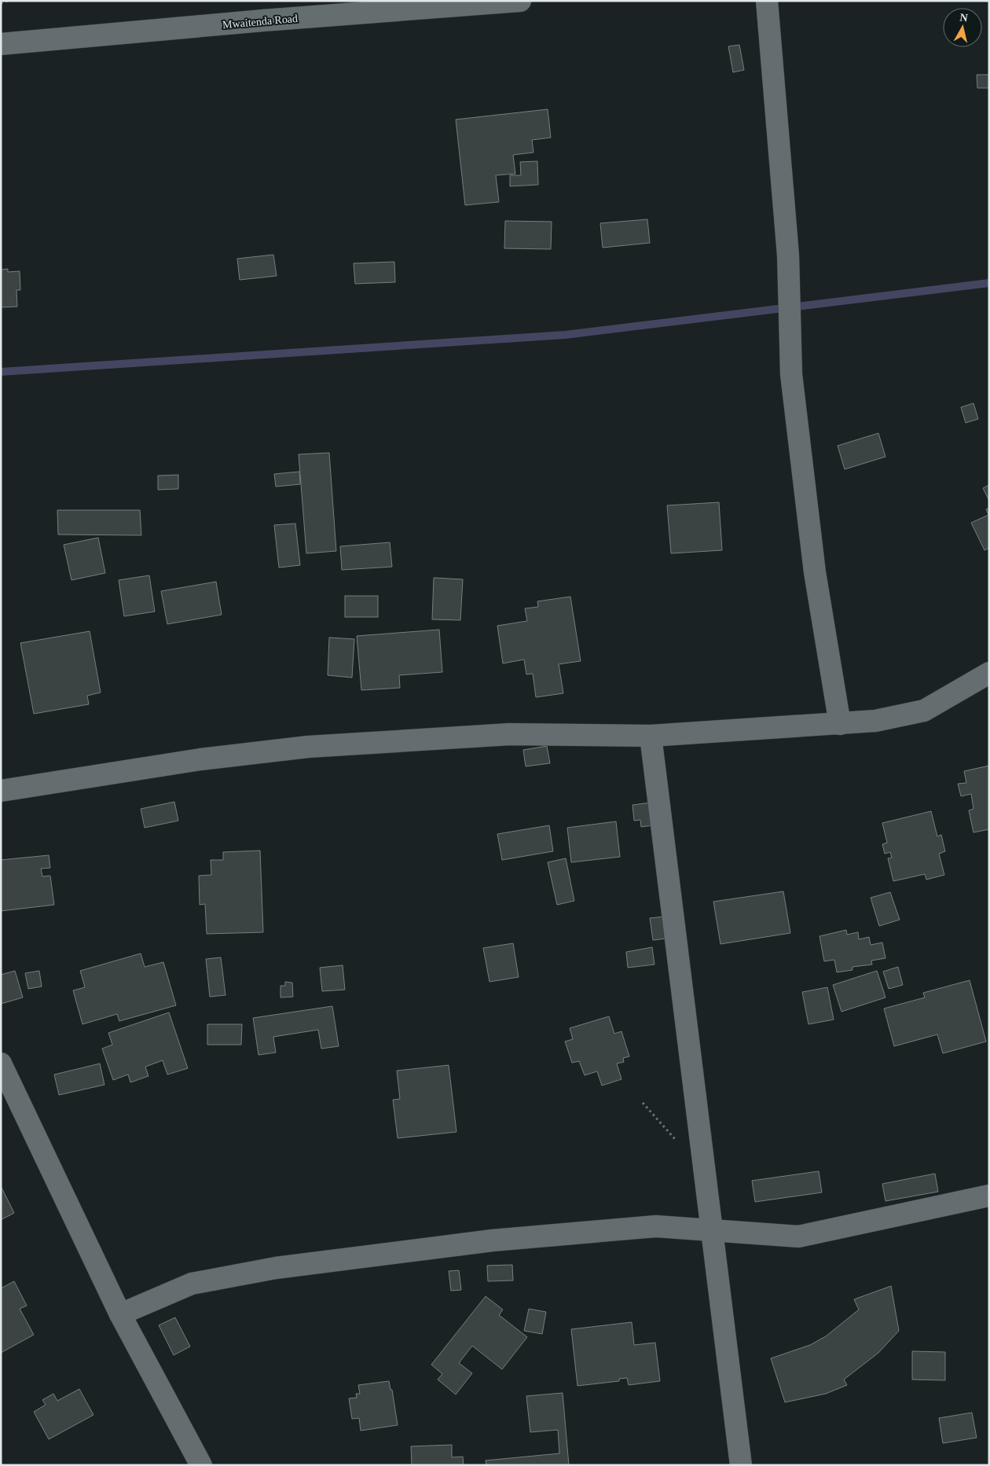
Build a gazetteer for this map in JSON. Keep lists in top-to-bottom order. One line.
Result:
{"streets":{"street":["Mwaitenda Road"]},"north":"top"}
